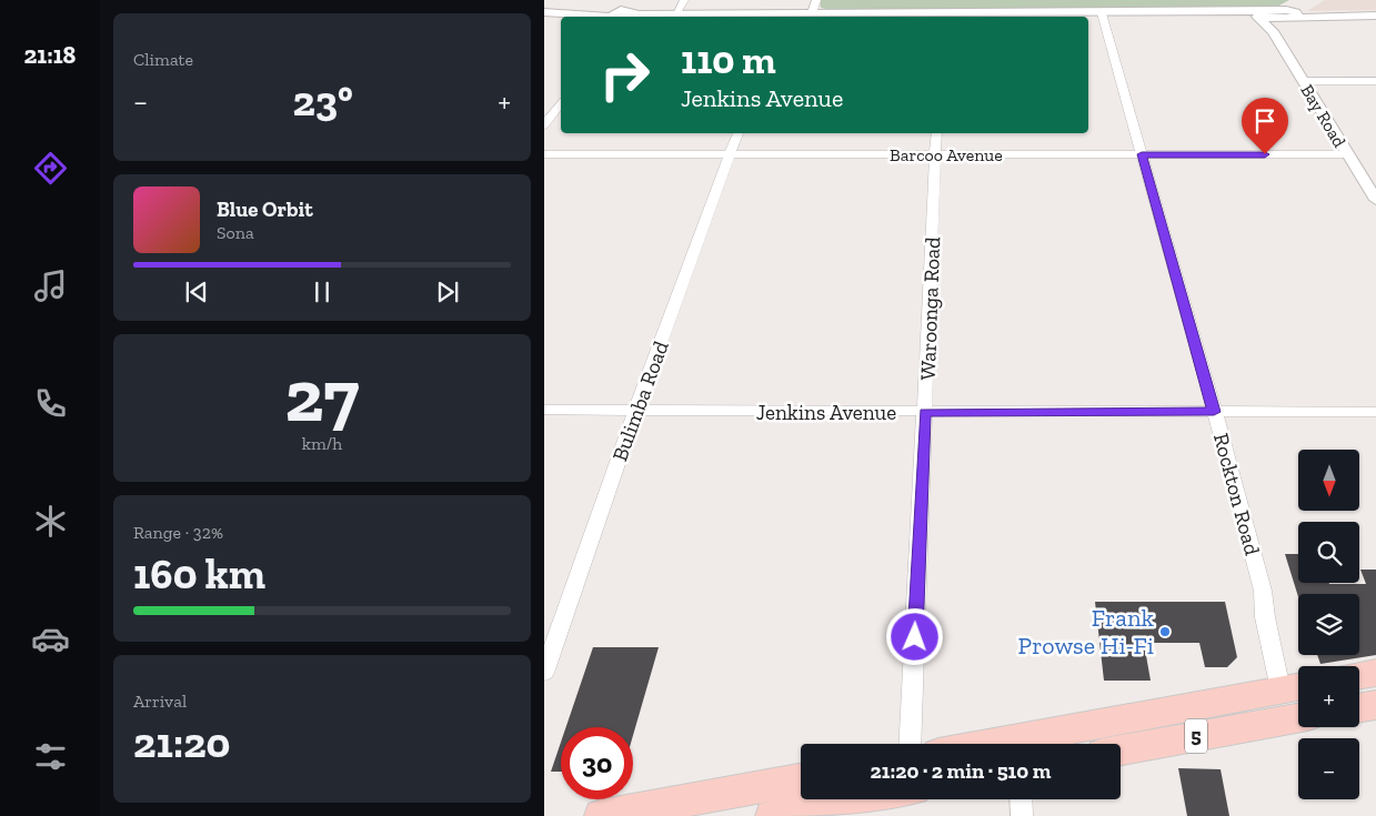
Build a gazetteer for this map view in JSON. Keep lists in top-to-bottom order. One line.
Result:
{"streets":{"highway":["5"],"street":["Bay Road","Barcoo Avenue","Waroonga Road","Bulimba Road","Jenkins Avenue","Rockton Road"]},"crossings":[["Bay Road","Barcoo Avenue"],["Barcoo Avenue","Waroonga Road"],["Barcoo Avenue","Bulimba Road"],["Barcoo Avenue","Rockton Road"],["Waroonga Road","Jenkins Avenue"],["Bulimba Road","Jenkins Avenue"],["Jenkins Avenue","Rockton Road"],["Rockton Road","5"]],"places":["Frank Prowse Hi-Fi"],"north":"bottom","page":{"tabs":"21:18","tile":["Climate",["27","km/h"],["Range · 32%","160 km"],["Arrival","21:20"]],"turn":["110 m","Jenkins Avenue"],"heat":["−","23°","+"],"song":["Blue Orbit","Sona"],"map_buttons":["+","−"],"limit":"30","trip":"21:20 · 2 min · 510 m"}}
